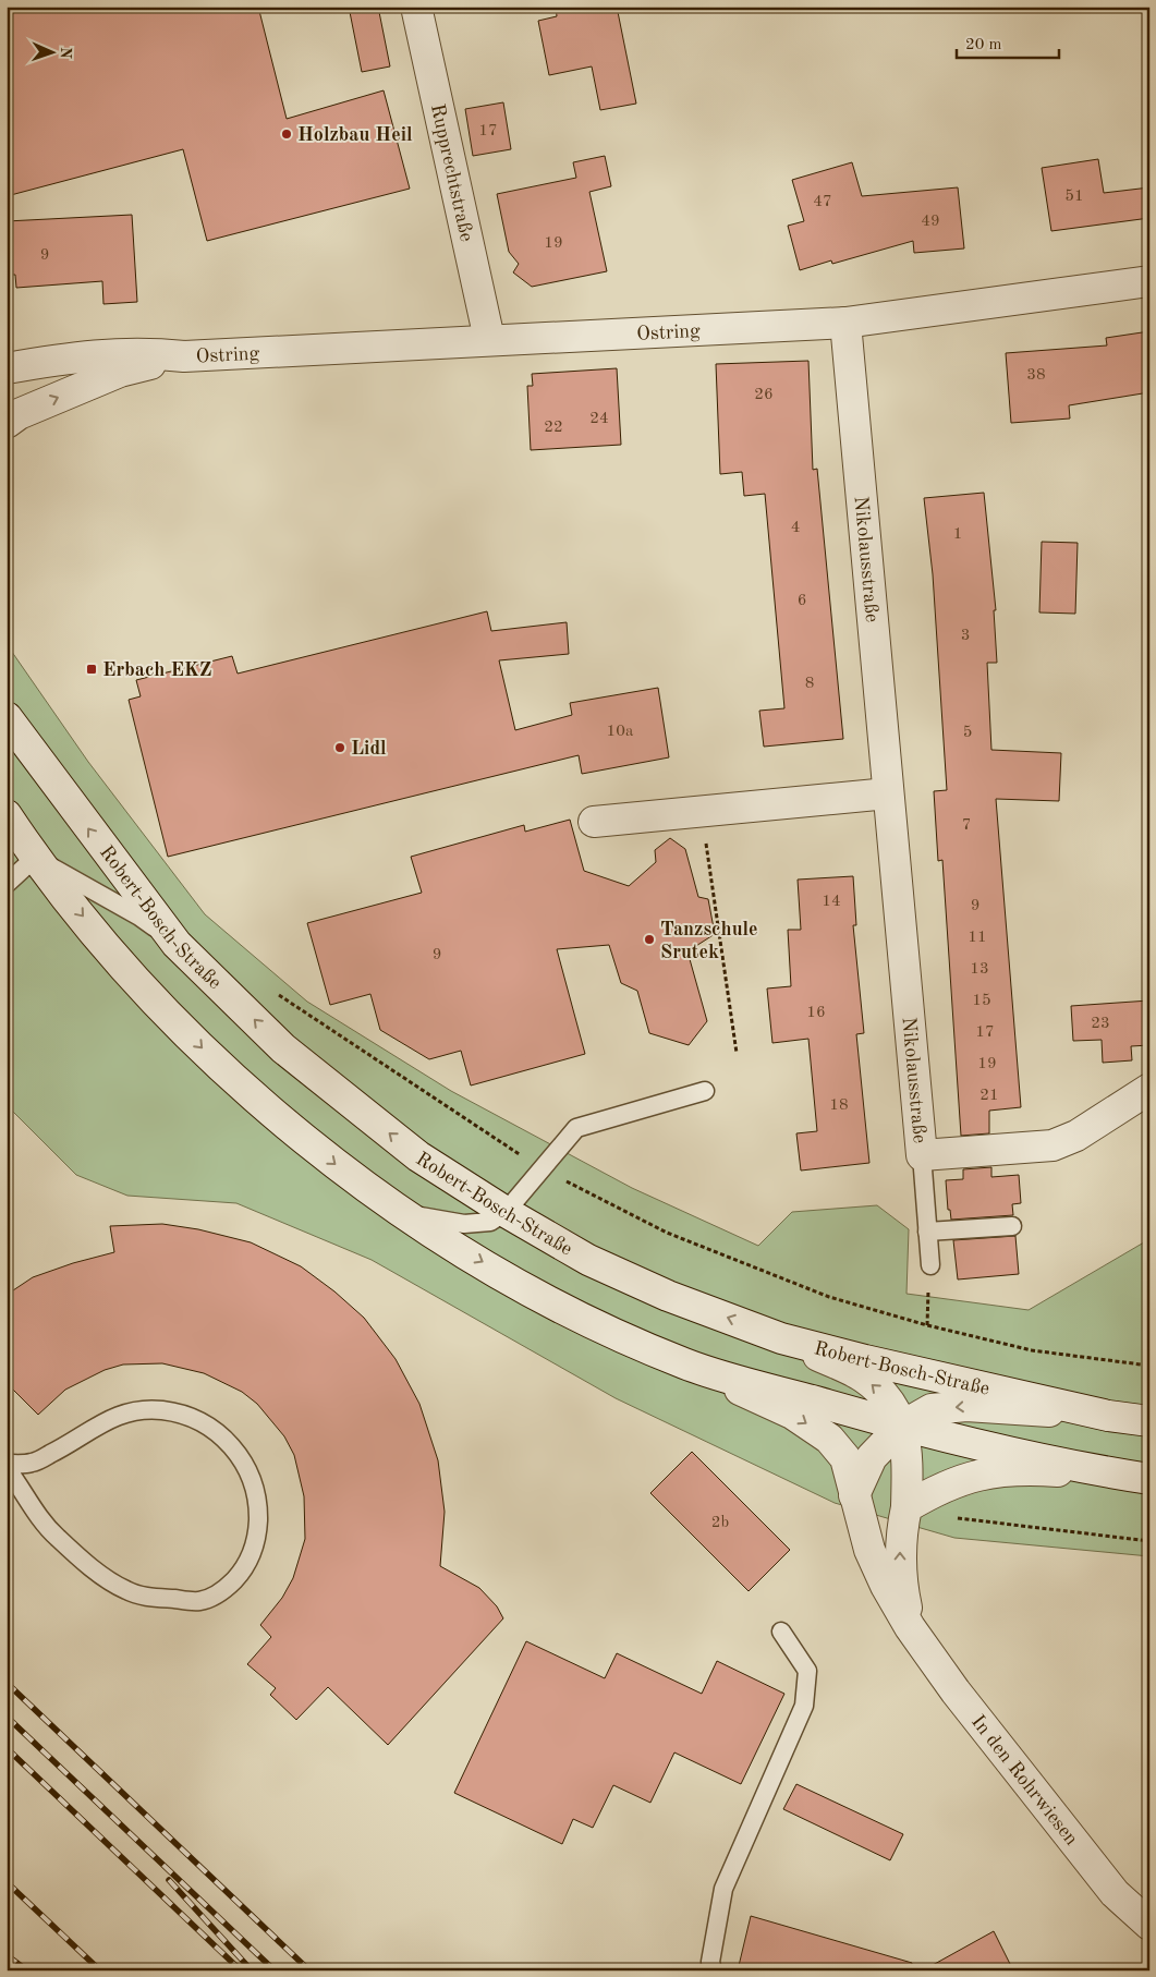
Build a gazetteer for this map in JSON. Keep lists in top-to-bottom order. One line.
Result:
{"streets":{"street":["Rupprechtstraße","Ostring","Nikolausstraße","Robert-Bosch-Straße","In den Rohrwiesen"]},"crossings":[["Rupprechtstraße","Ostring"],["Ostring","Nikolausstraße"],["Robert-Bosch-Straße","In den Rohrwiesen"]],"places":{"other":["Holzbau Heil","Lidl","Tanzschule Srutek"],"transit":["Erbach EKZ"]},"house_numbers":["17","51","47","49","19","9","38","26","24","22","4","1","6","3","8","10a","5","7","14","9","11","9","13","15","16","23","17","19","21","18","2b"],"scale_bar":"20 m","north":"right"}
